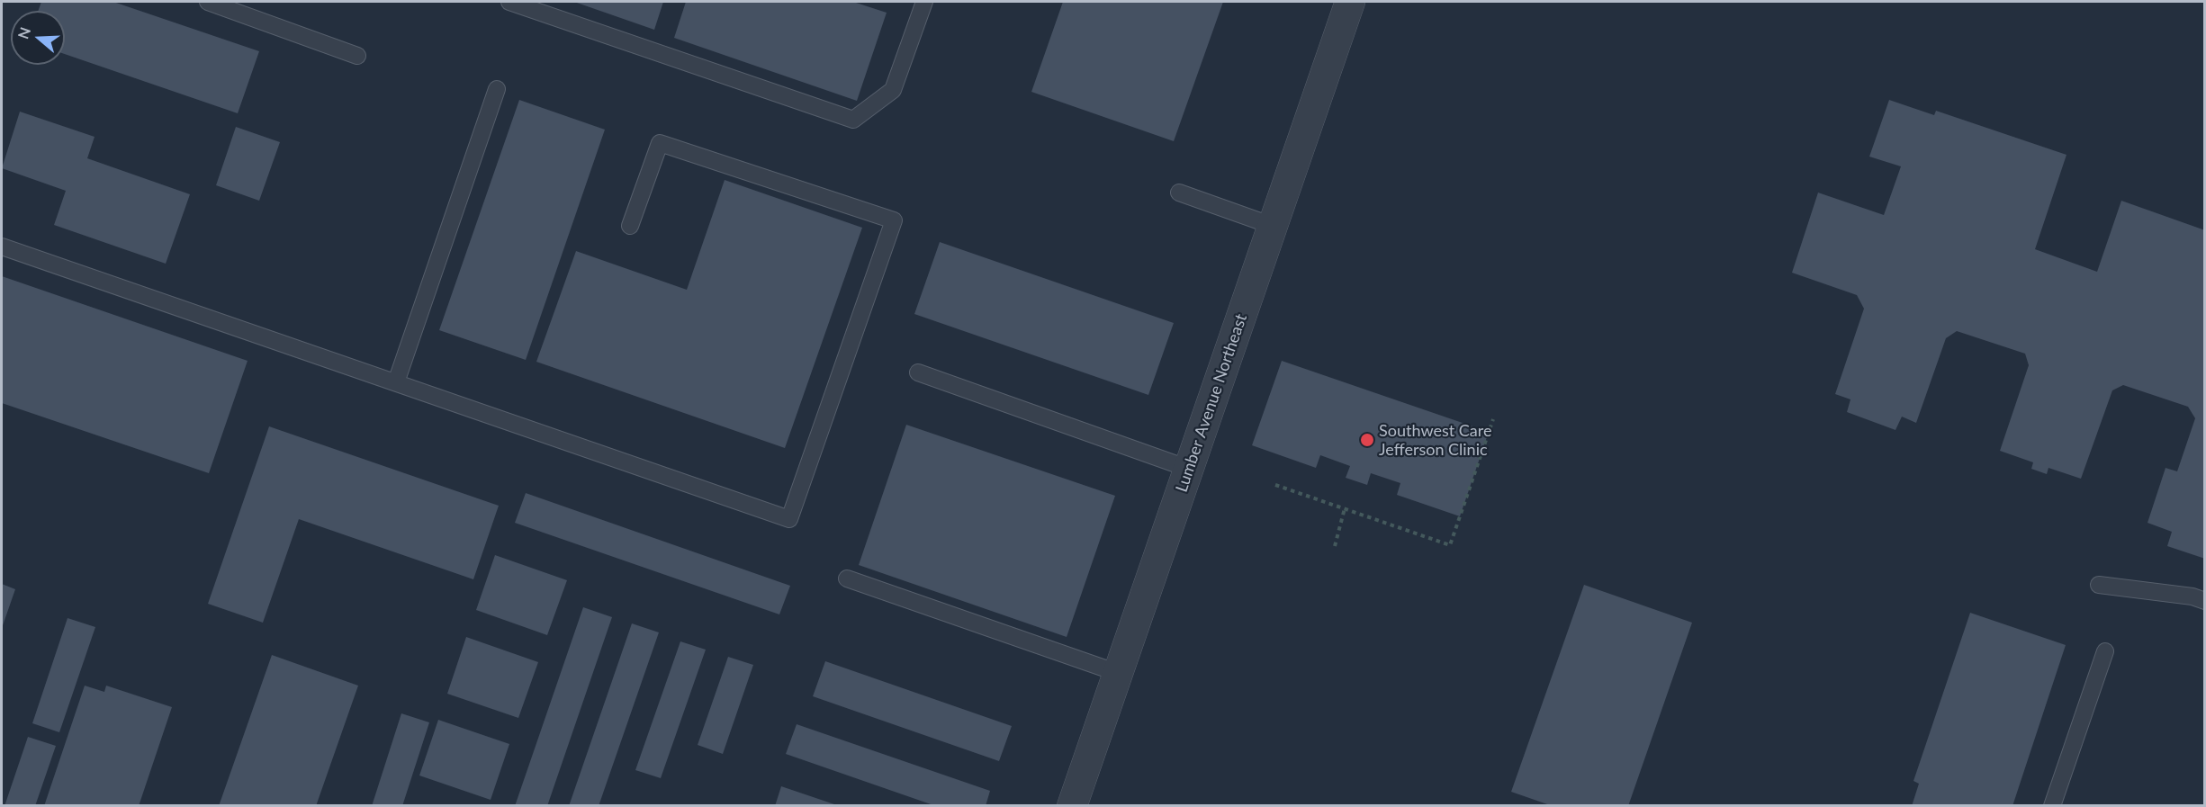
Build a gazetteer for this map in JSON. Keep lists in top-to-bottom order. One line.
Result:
{"streets":{"street":["Lumber Avenue Northeast"]},"places":["Southwest Care Jefferson Clinic"],"north":"left"}
